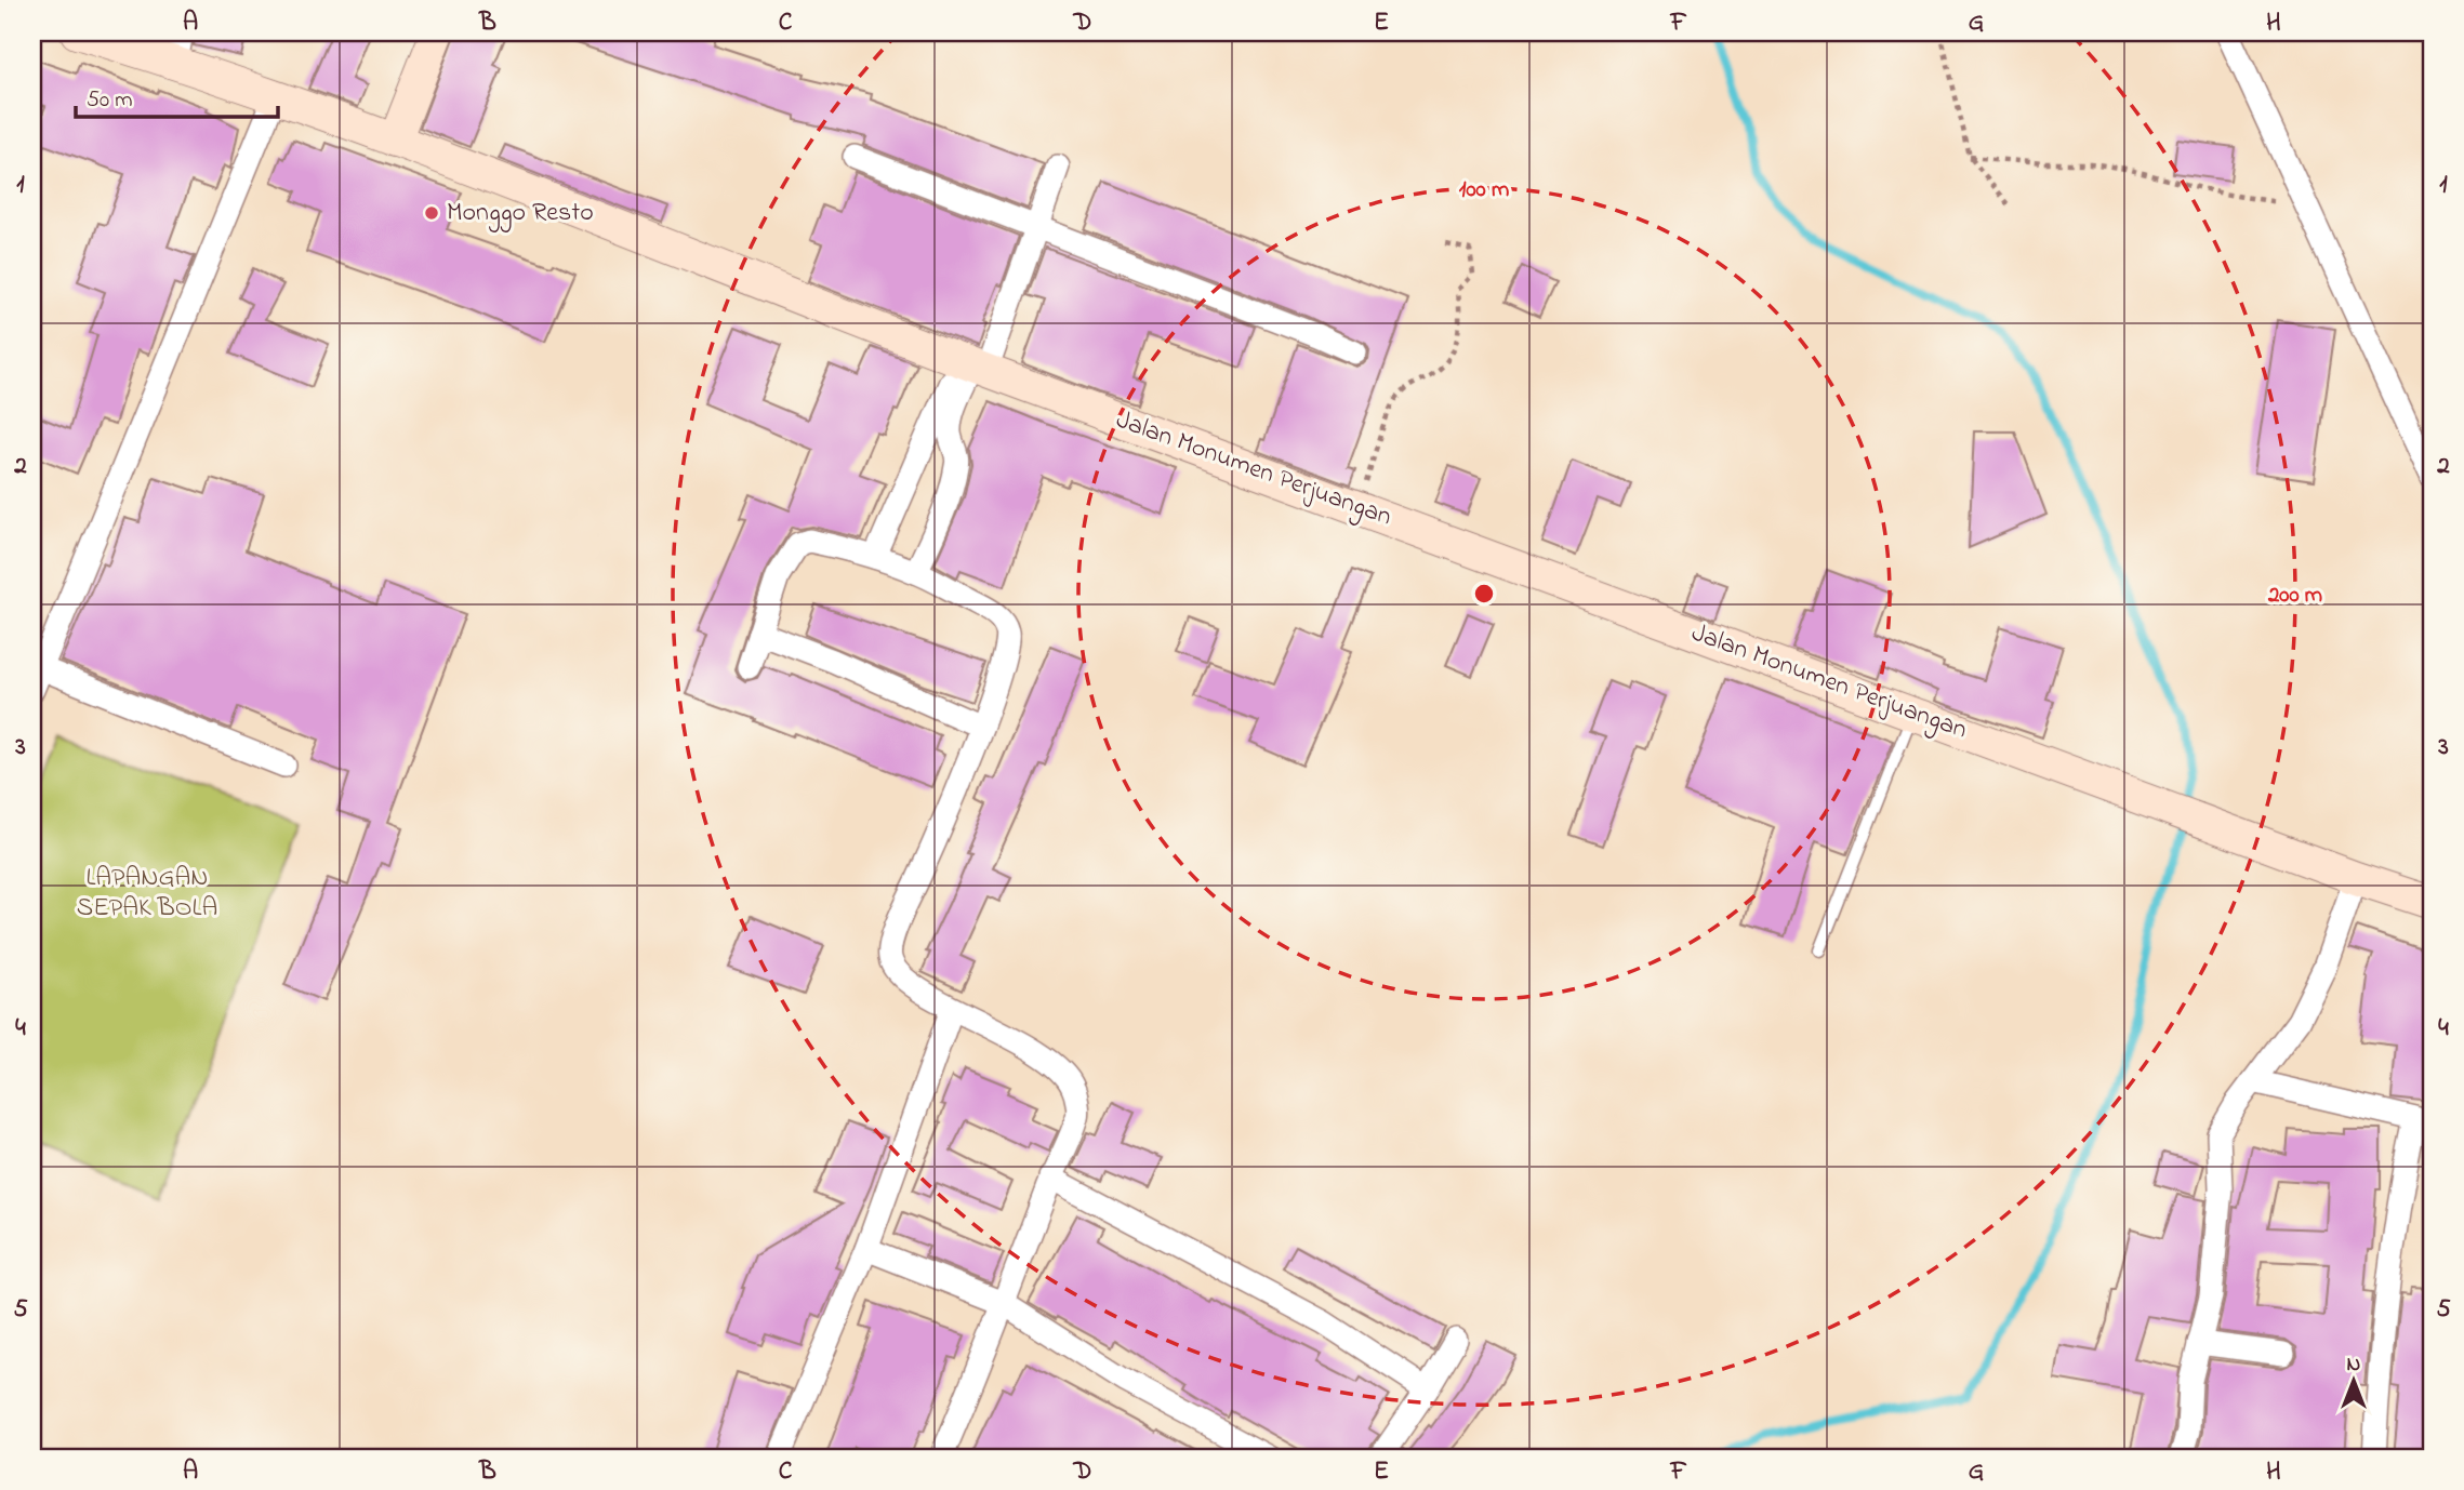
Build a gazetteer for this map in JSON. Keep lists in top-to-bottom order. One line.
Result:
{"streets":{"street":["Jalan Monumen Perjuangan"]},"parks":["LAPANGAN SEPAK BOLA"],"places":["Monggo Resto"],"scale_bar":"50 m","north":"top","grid":{"columns":["A","B","C","D","E","F","G","H"],"rows":["1","2","3","4","5"]},"rings":["100 m","200 m"]}
